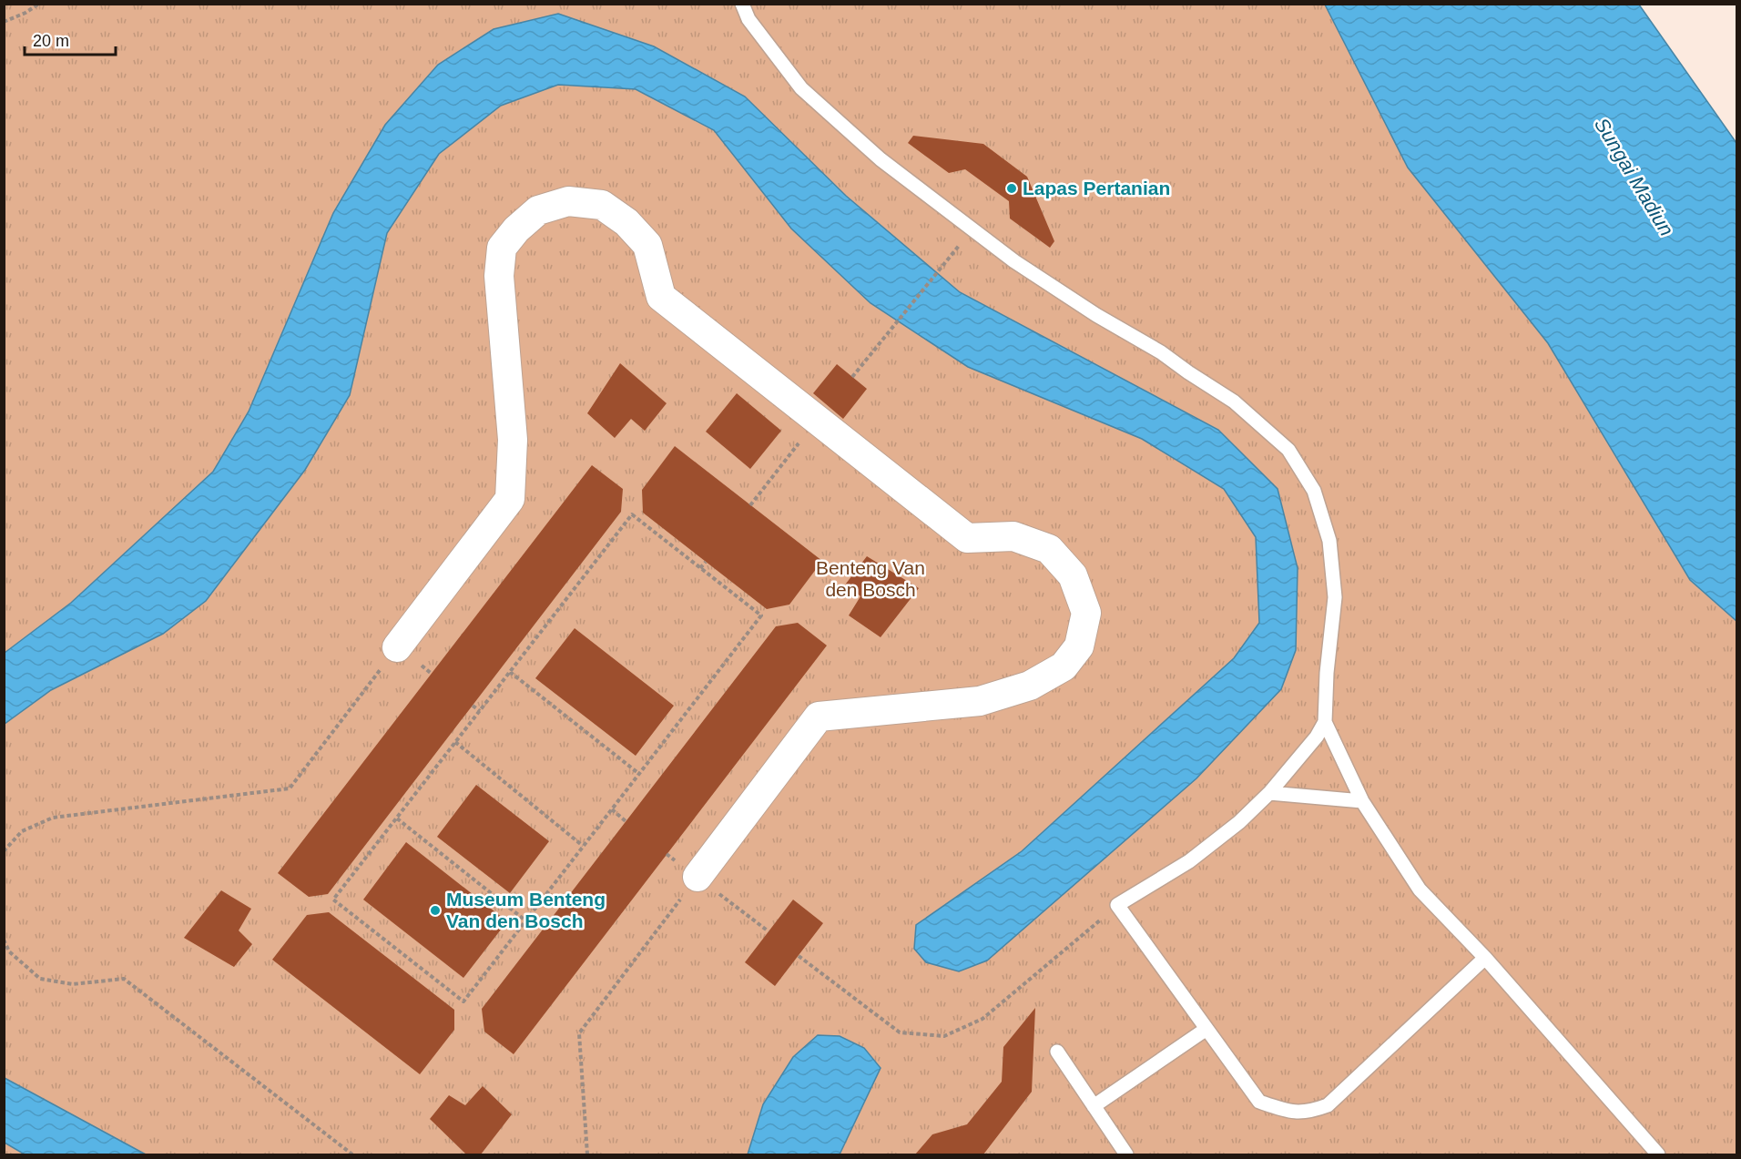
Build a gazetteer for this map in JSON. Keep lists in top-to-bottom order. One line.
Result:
{"water":["Sungai Madiun"],"parks":["Benteng Van den Bosch"],"places":["Lapas Pertanian","Museum Benteng Van den Bosch"],"scale_bar":"20 m"}
